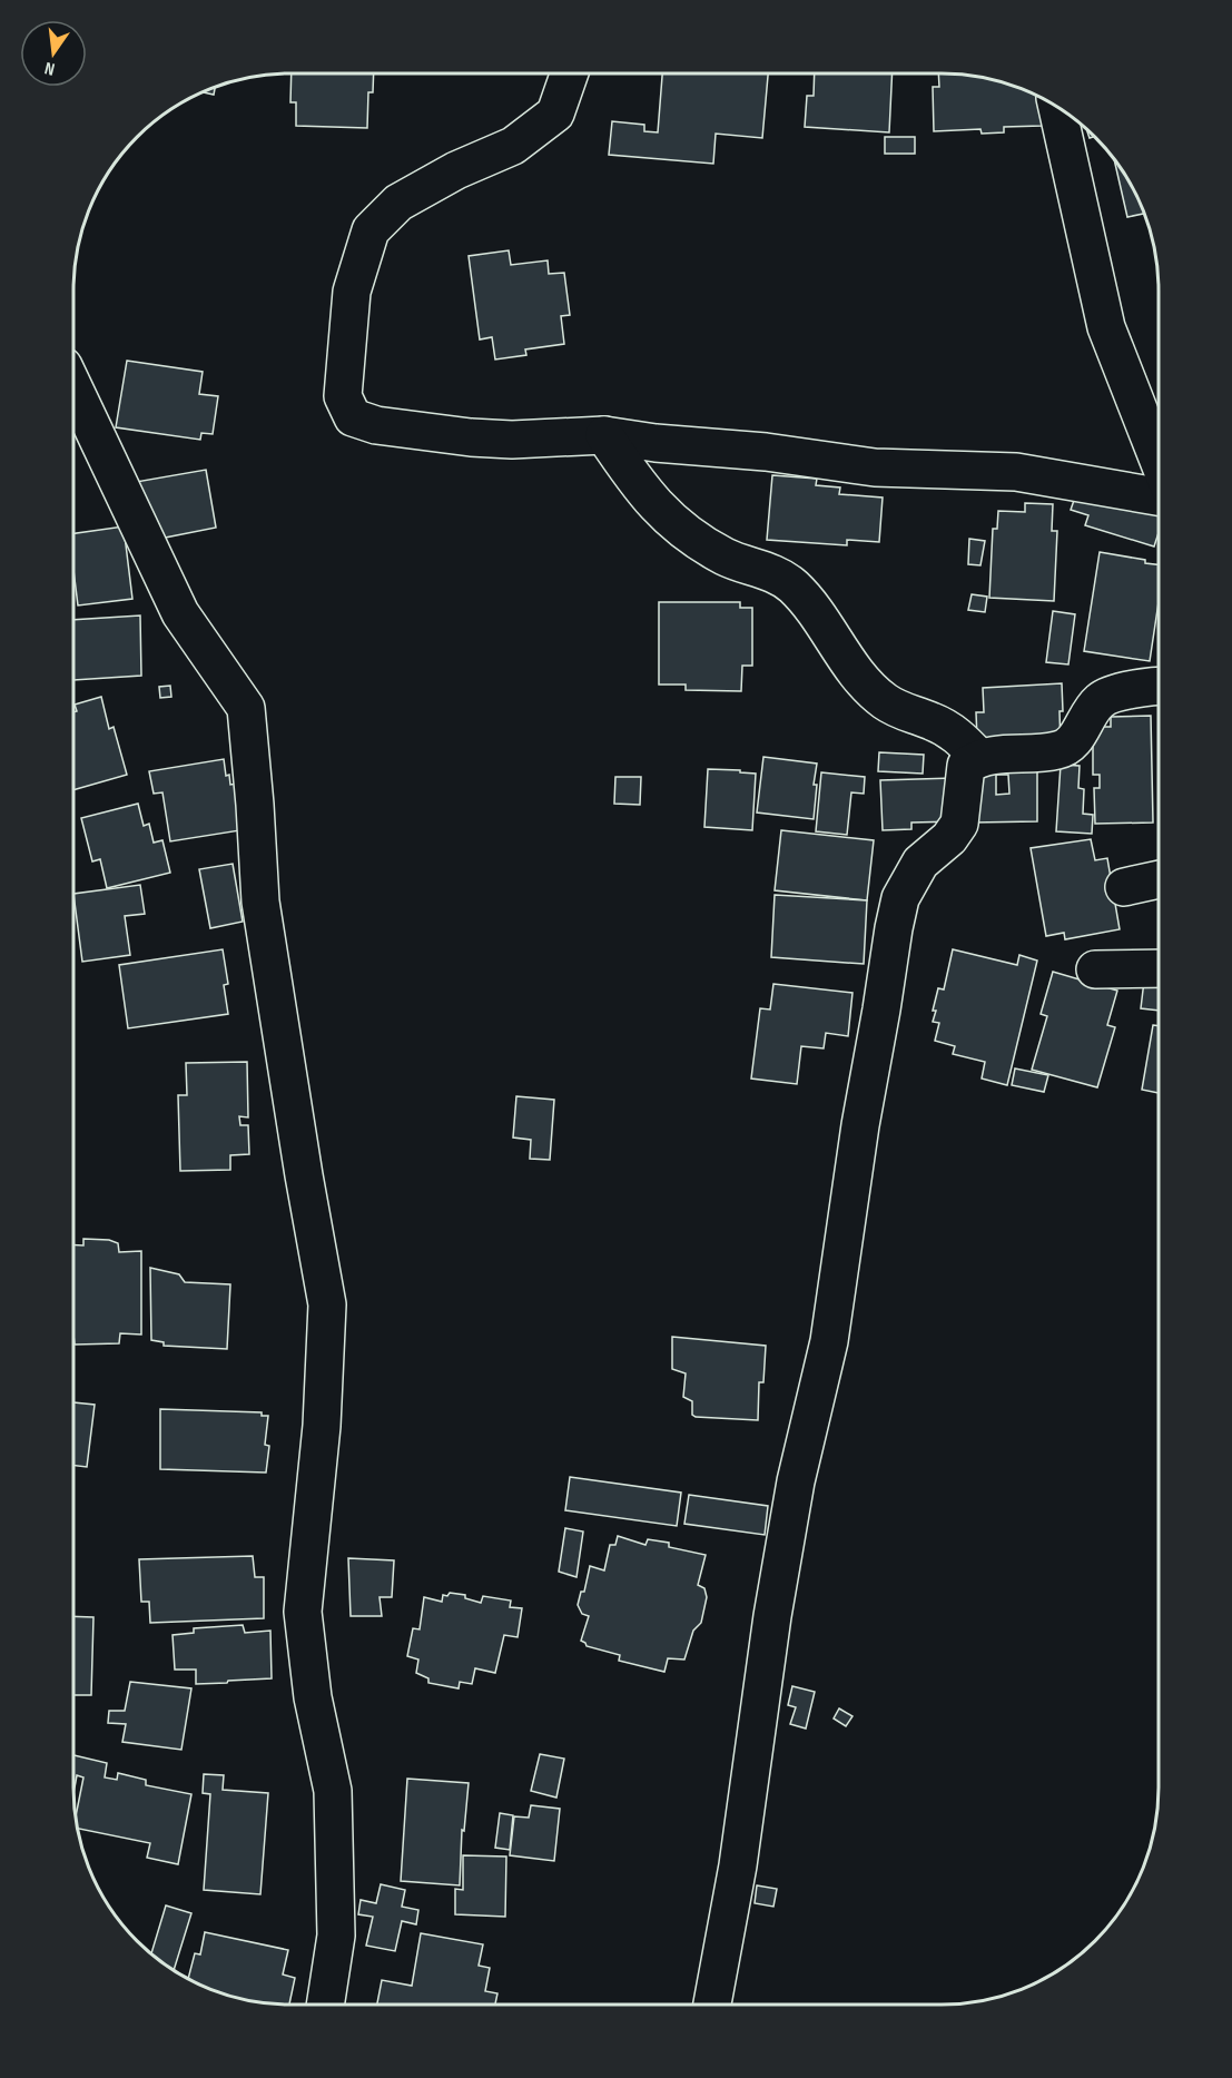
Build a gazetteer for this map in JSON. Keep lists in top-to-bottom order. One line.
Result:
{"north":"bottom"}
